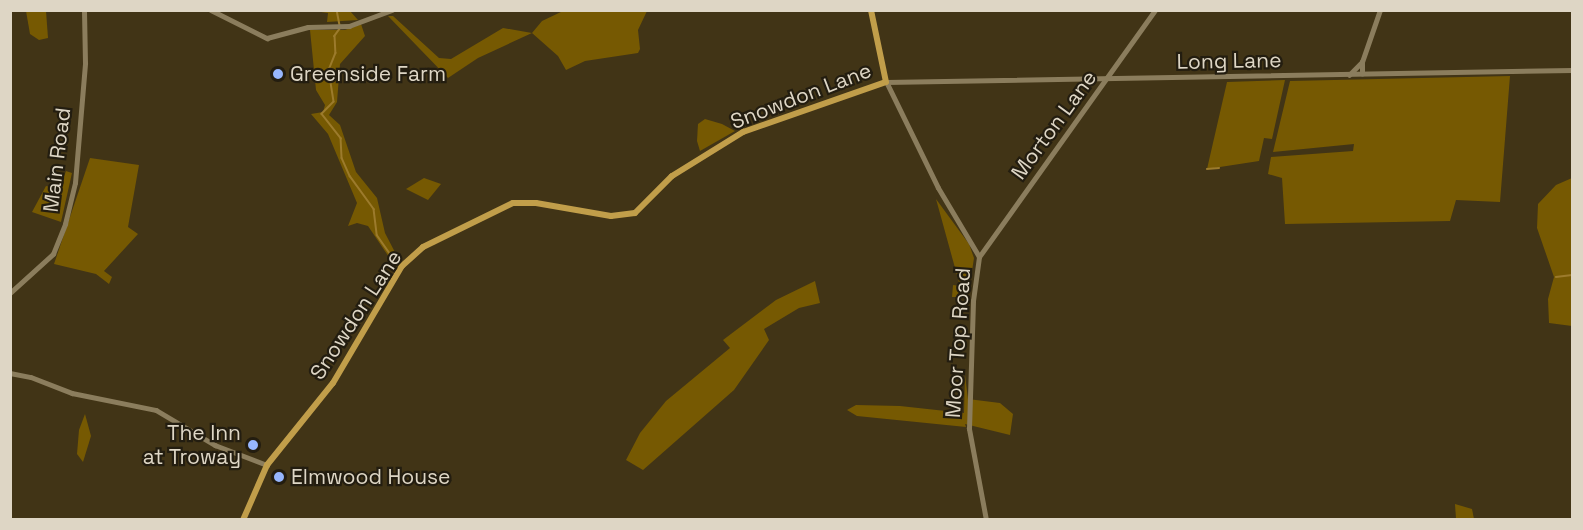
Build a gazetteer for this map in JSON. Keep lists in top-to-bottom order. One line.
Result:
{"streets":{"main road":["Snowdon Lane"],"street":["Long Lane","Morton Lane","Main Road","Moor Top Road"]},"crossings":[["Long Lane","Snowdon Lane"],["Long Lane","Morton Lane"],["Long Lane","Moor Top Road"],["Snowdon Lane","Moor Top Road"],["Morton Lane","Moor Top Road"]],"places":["Greenside Farm","The Inn at Troway","Elmwood House"]}
